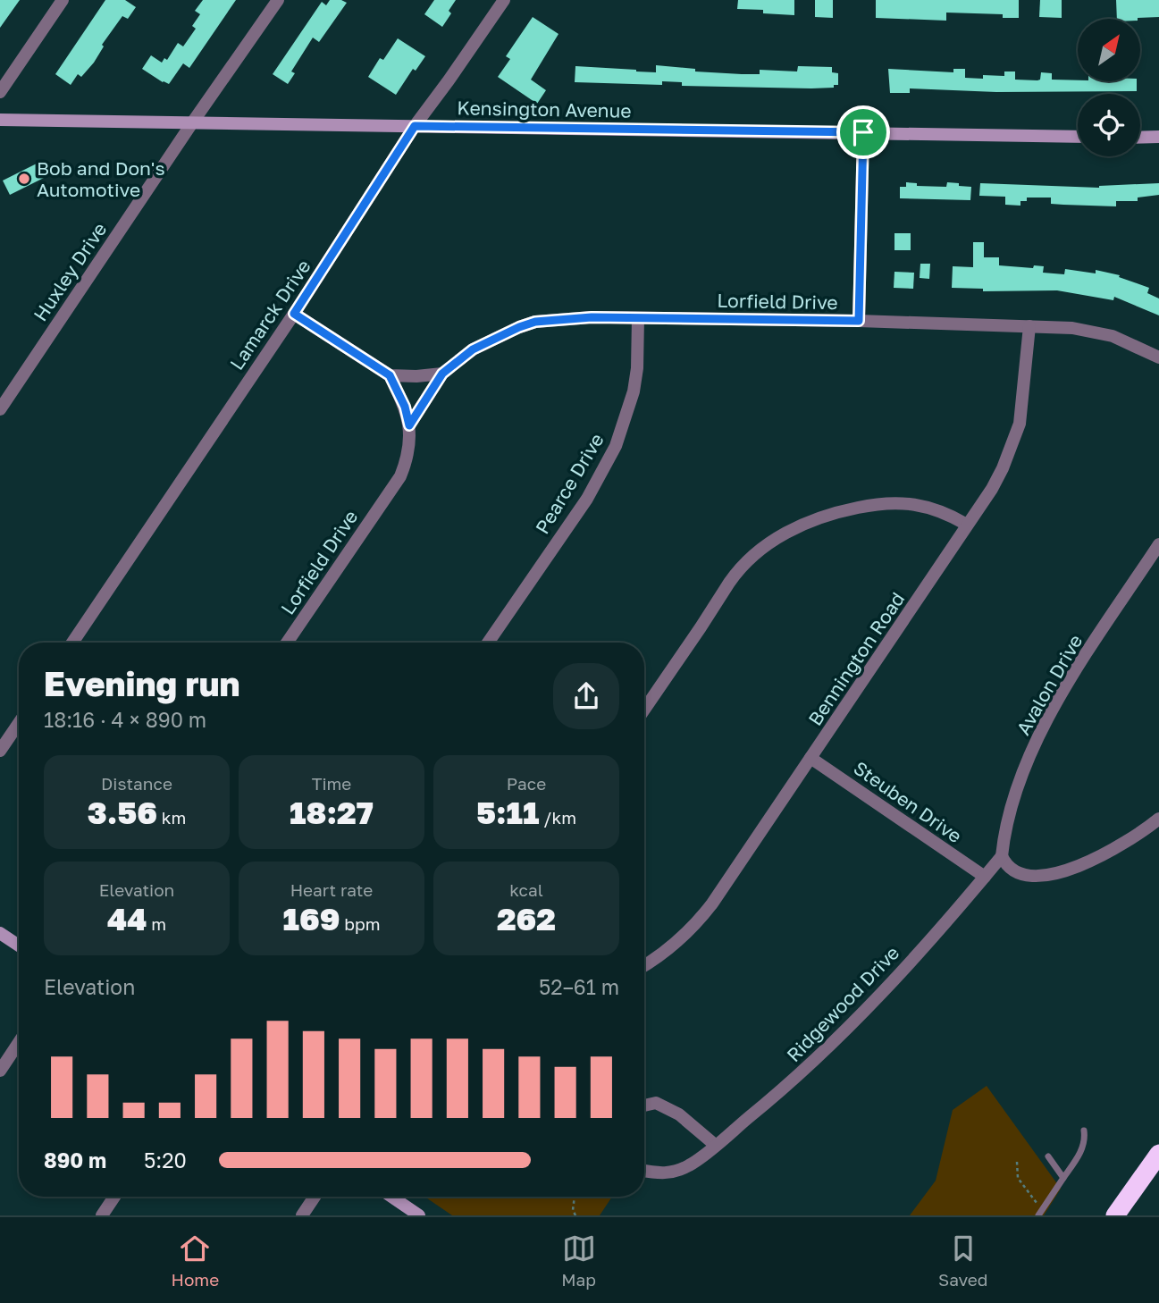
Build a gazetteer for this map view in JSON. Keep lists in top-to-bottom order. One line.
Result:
{"streets":{"street":["Kensington Avenue","Huxley Drive","Lorfield Drive","Lamarck Drive","Pearce Drive","Bennington Road","Avalon Drive","Steuben Drive","Ridgewood Drive"]},"crossings":[["Kensington Avenue","Huxley Drive"],["Kensington Avenue","Lamarck Drive"],["Lorfield Drive","Pearce Drive"],["Lorfield Drive","Bennington Road"],["Bennington Road","Steuben Drive"],["Avalon Drive","Ridgewood Drive"],["Steuben Drive","Ridgewood Drive"]],"places":["Bob and Don's Automotive"],"north":"top right","page":{"heading":["Evening run","18:16 · 4 × 890 m"],"stats":[["Distance","3.56 km"],["Time","18:27"],["Pace","5:11 /km"],["Elevation","44 m"],["Heart rate","169 bpm"],["kcal","262"]],"chart":["Elevation","52–61 m"],"list":[{"name":"890 m","note":"5:20"}],"tabs":["Home","Map","Saved"]}}
